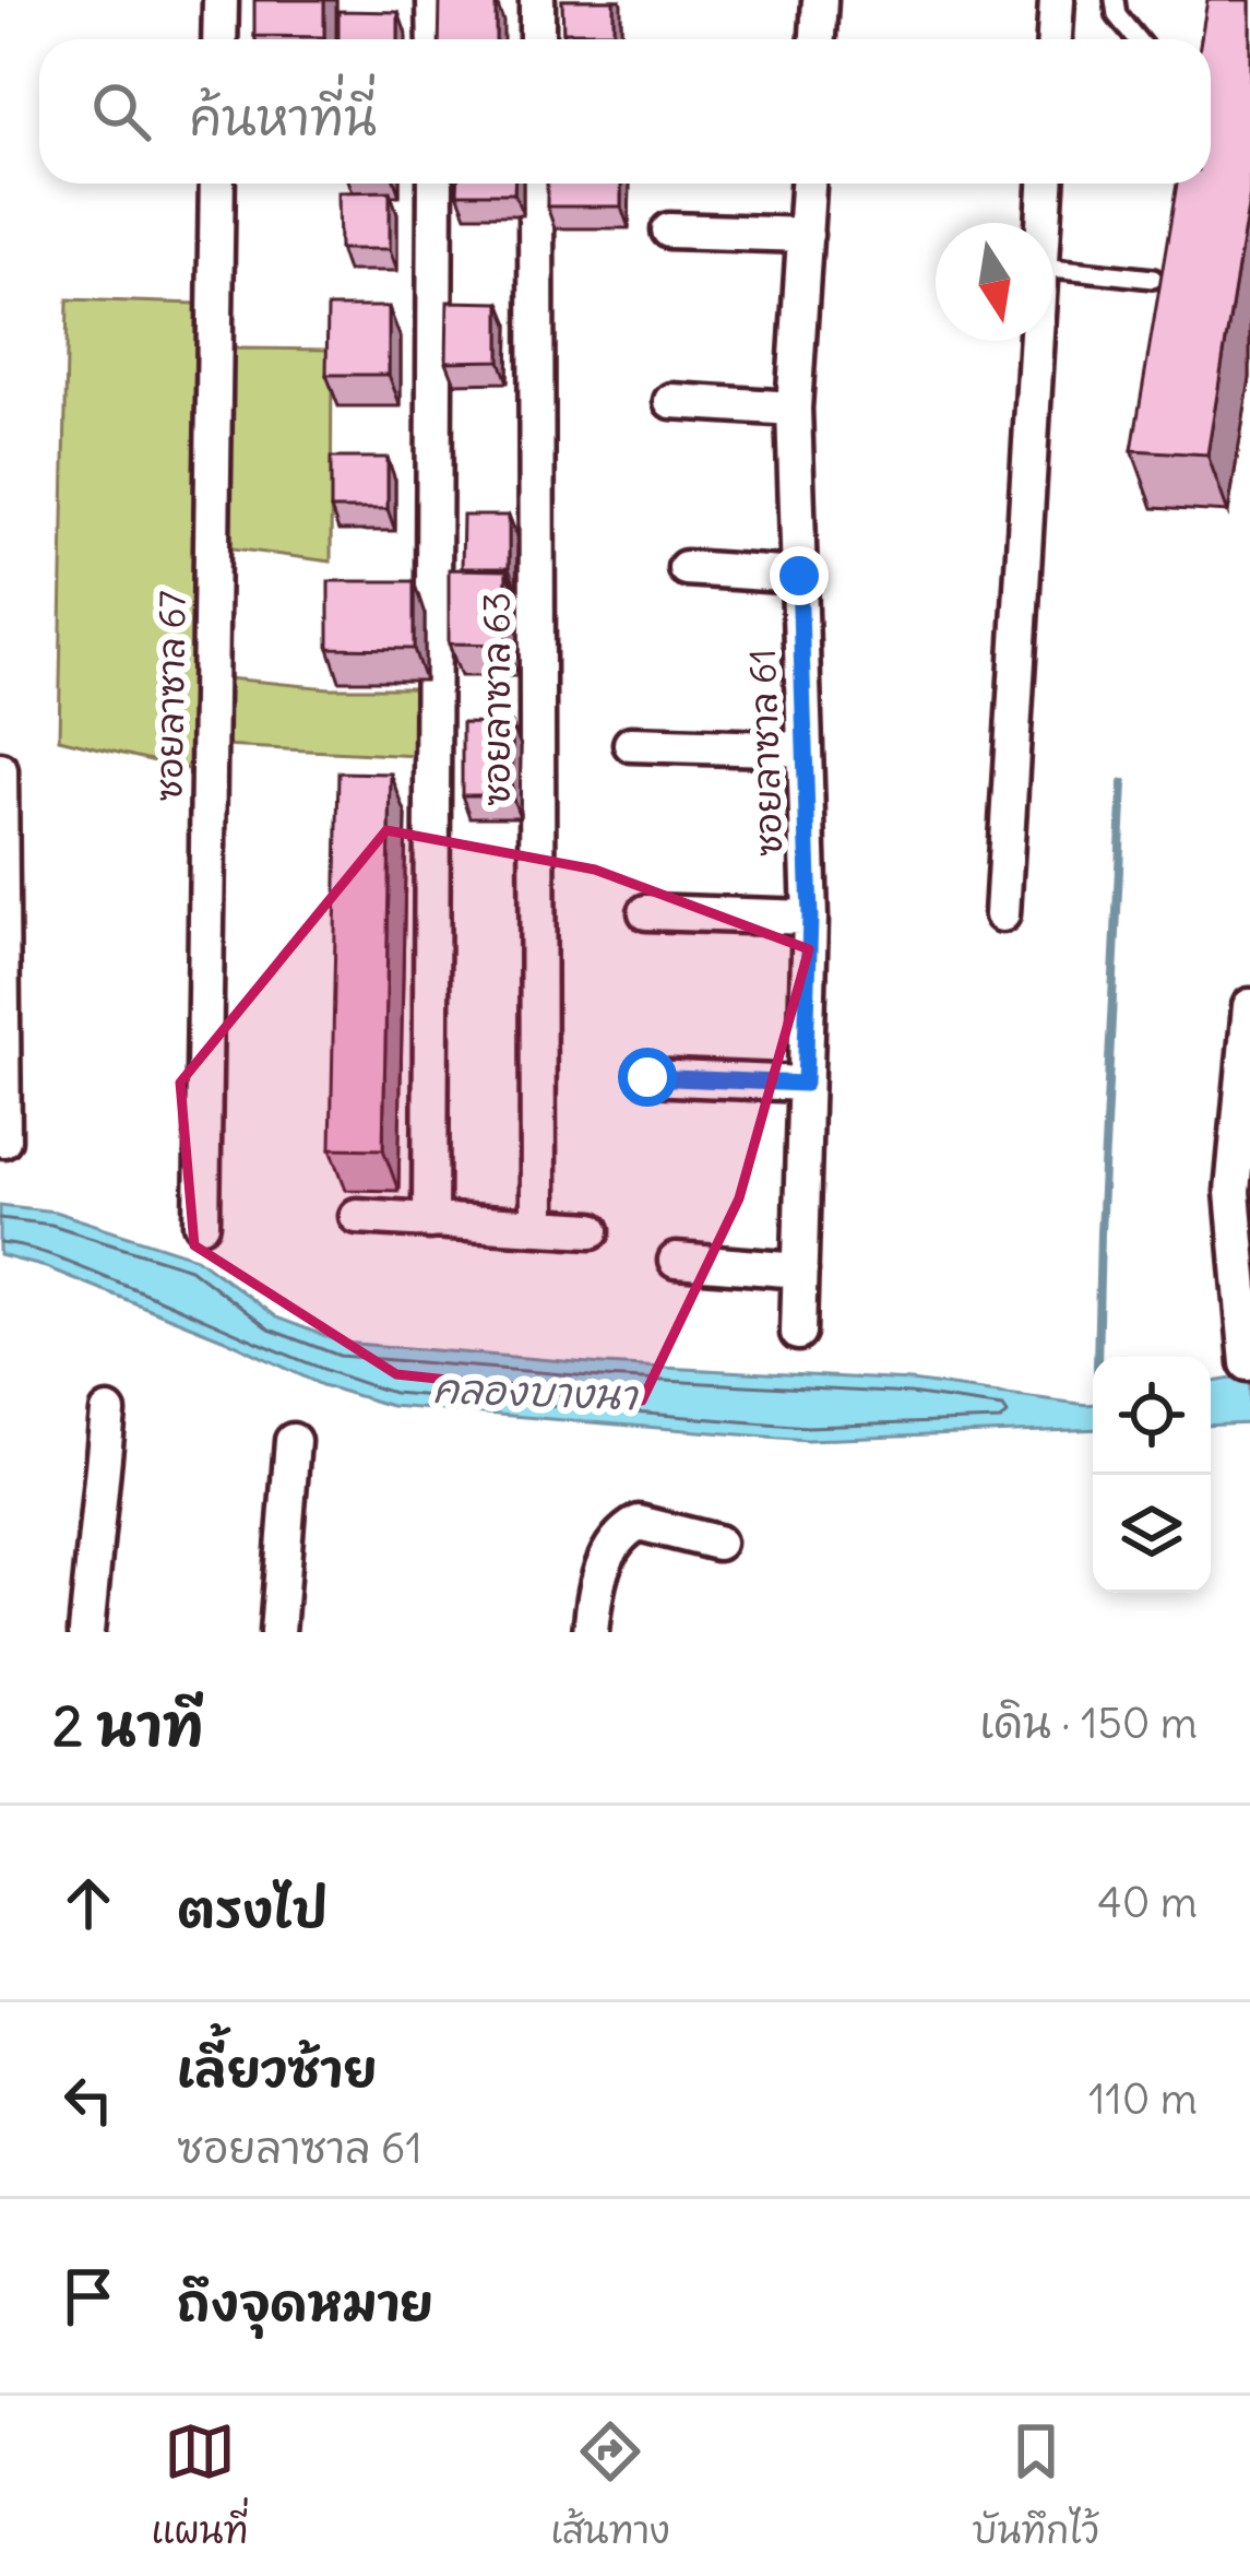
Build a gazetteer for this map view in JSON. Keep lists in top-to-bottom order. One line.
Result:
{"streets":{"street":["ซอยลาซาล 67","ซอยลาซาล 63","ซอยลาซาล 61"]},"water":["คลองบางนา"],"north":"bottom","page":{"search":"ค้นหาที่นี่","heading":["2 นาที","เดิน · 150 m"],"list":[["ตรงไป","40 m"],["เลี้ยวซ้าย","ซอยลาซาล 61","110 m"],"ถึงจุดหมาย"],"nav":["แผนที่","เส้นทาง","บันทึกไว้"]}}
